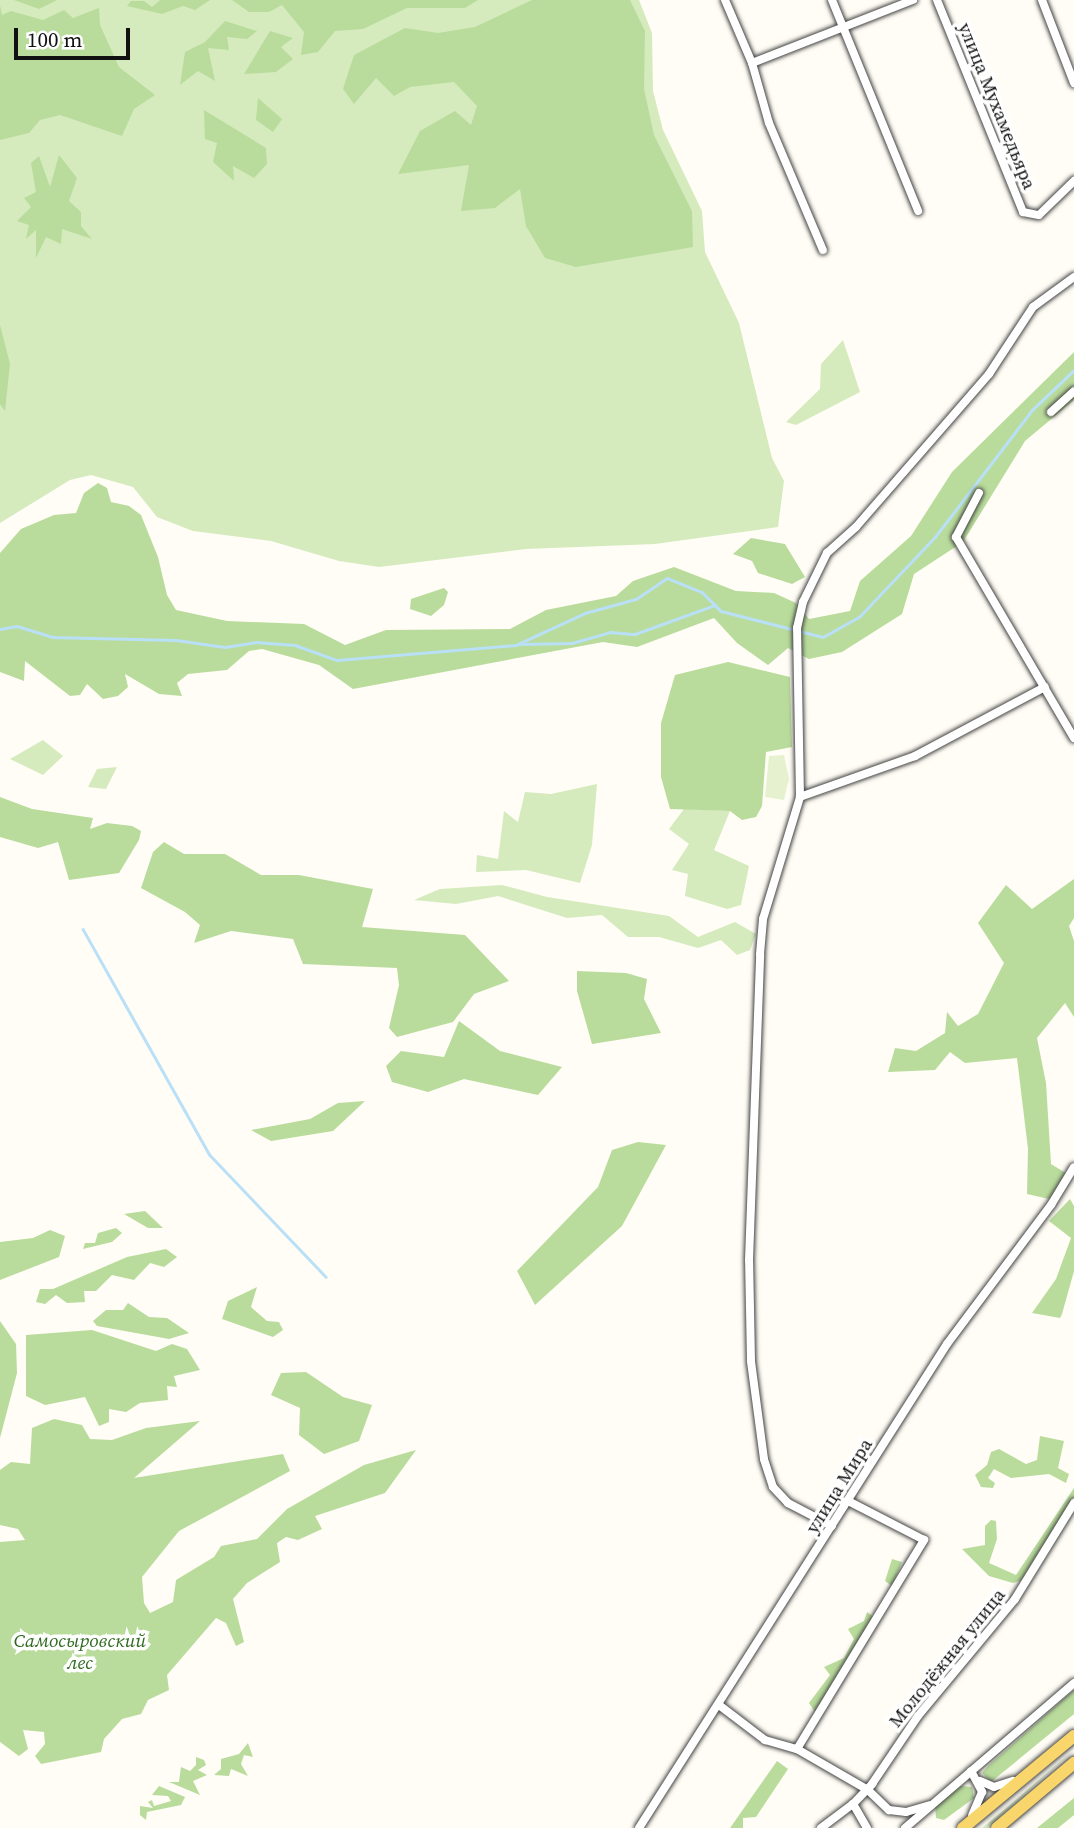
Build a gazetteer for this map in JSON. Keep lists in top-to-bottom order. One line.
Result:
{"streets":{"street":["улица Мухамедьяра","улица Мира","Молодёжная улица"]},"parks":["Самосыровский лес"],"scale_bar":"100 m"}
